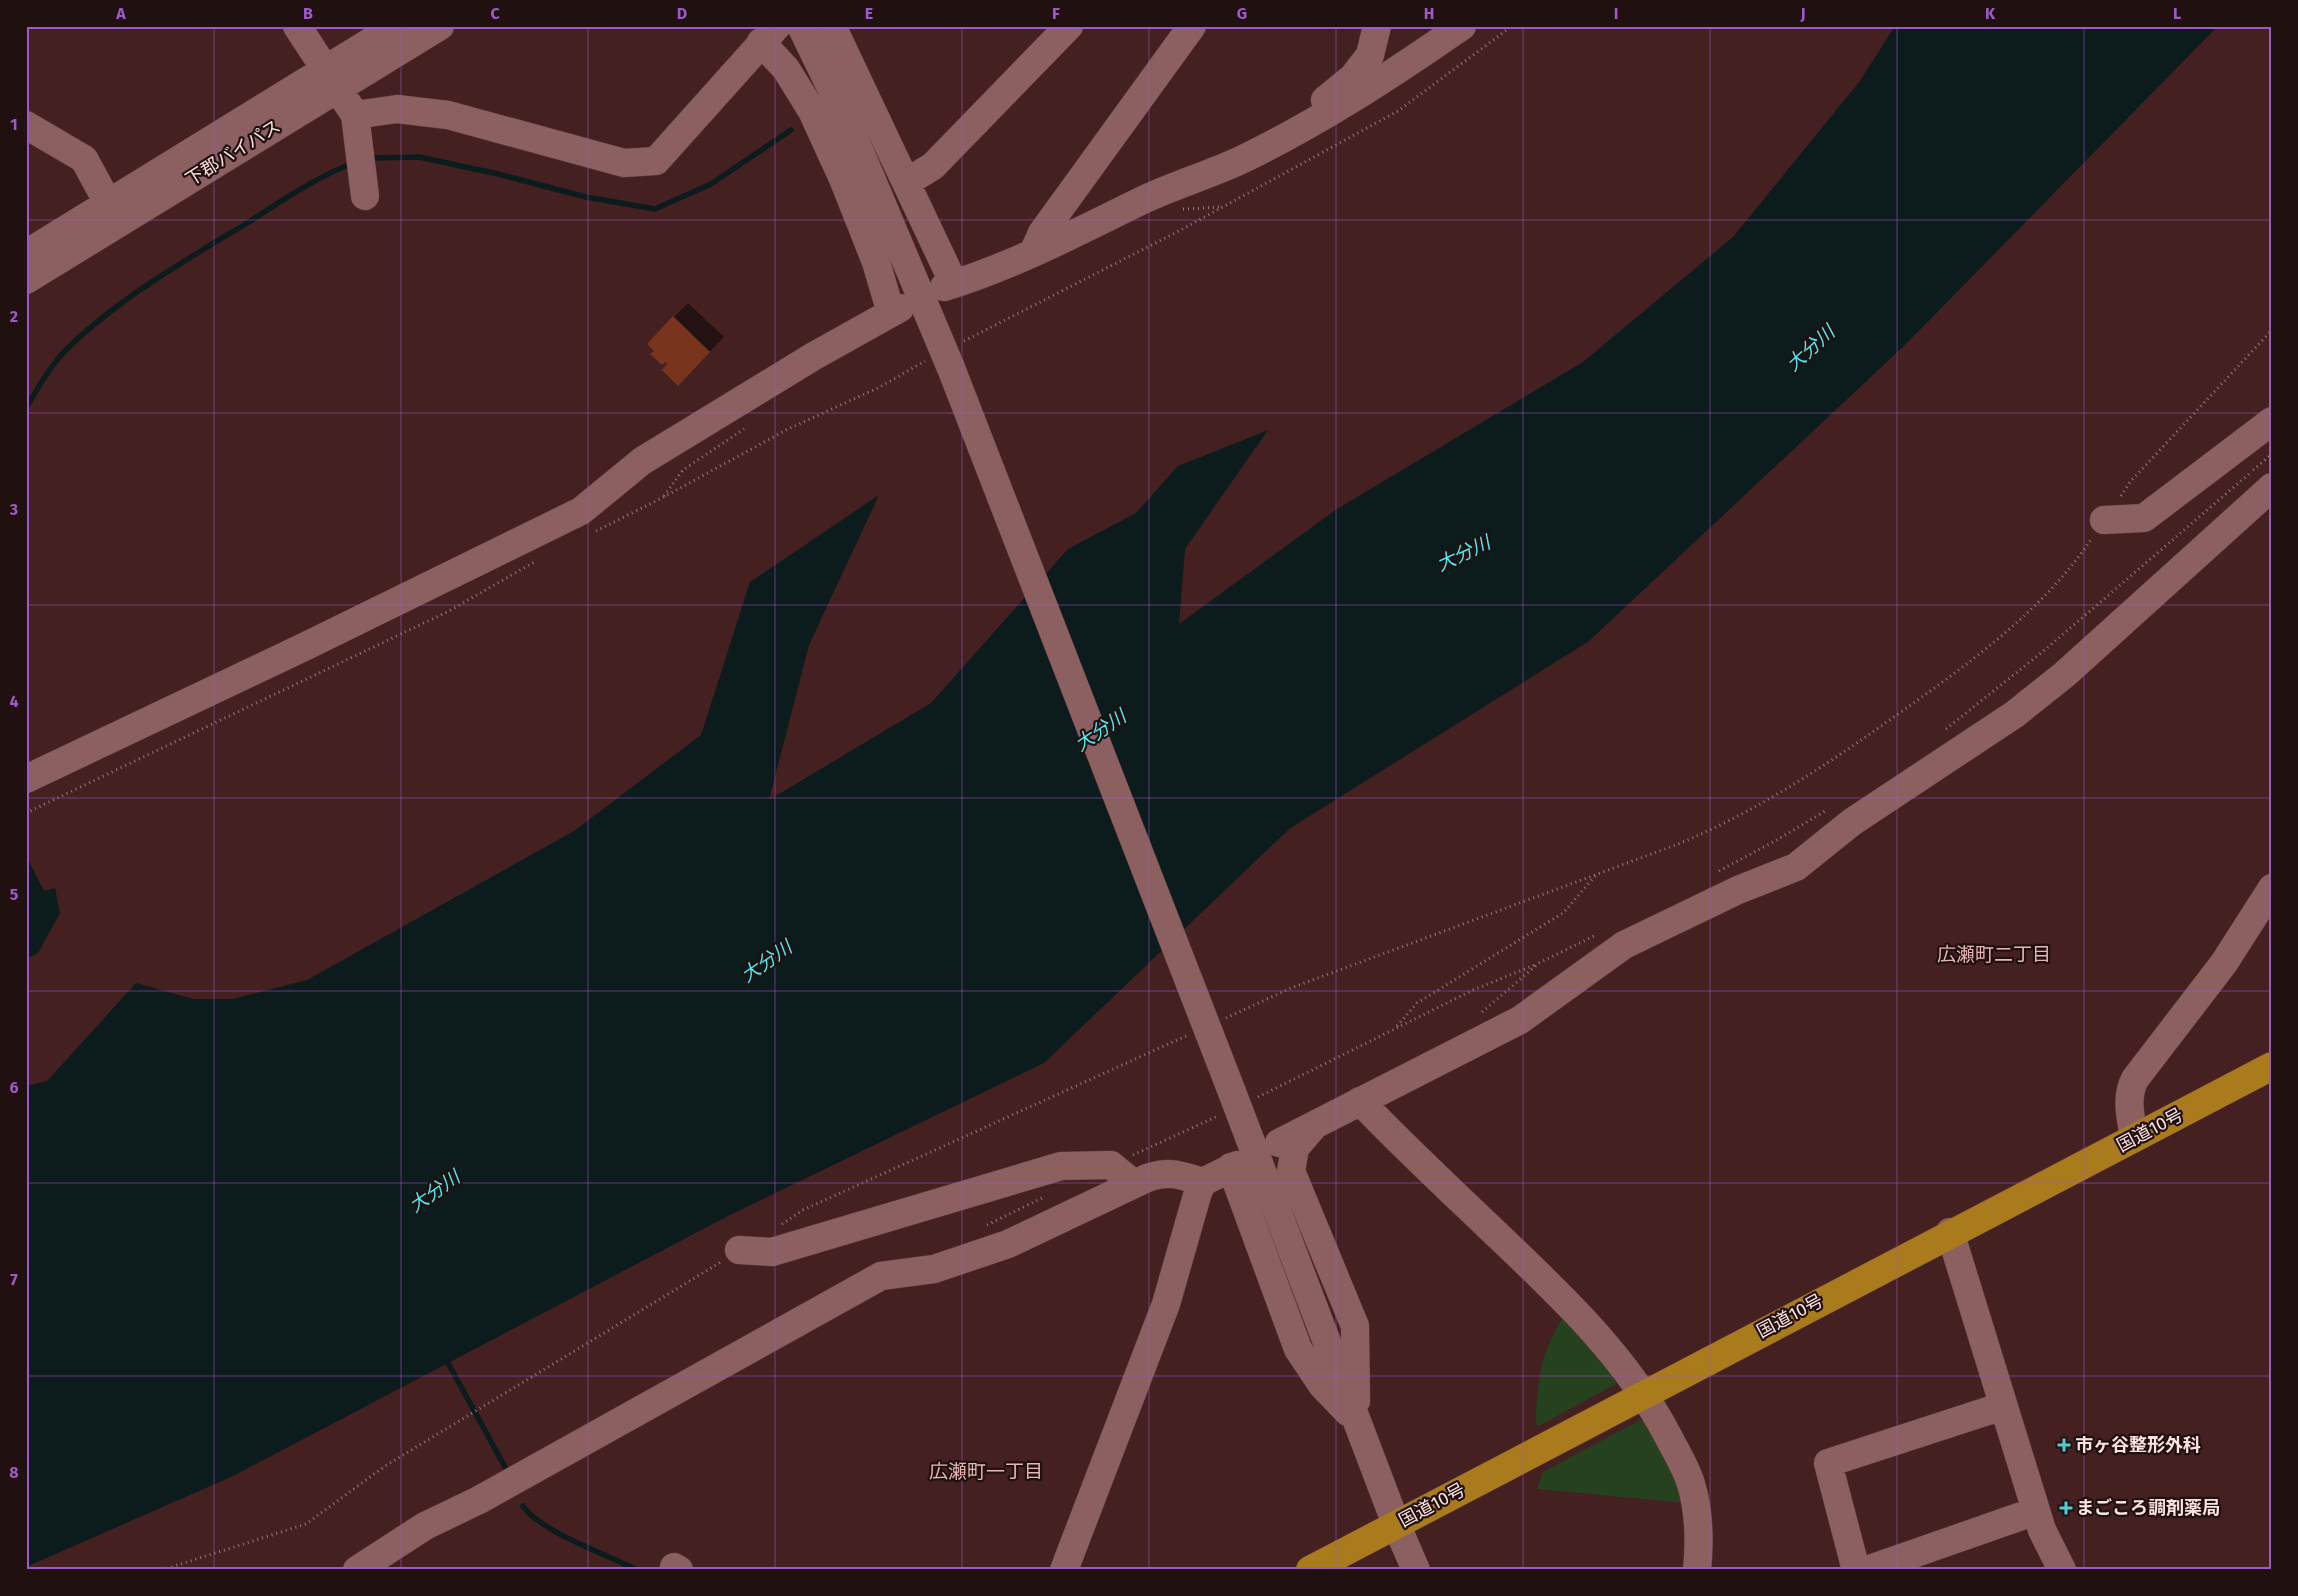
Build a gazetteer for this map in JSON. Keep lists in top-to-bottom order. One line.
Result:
{"streets":{"highway":["国道10号"],"street":["下郡バイパス"]},"districts":["広瀬町二丁目","広瀬町一丁目"],"water":["大分川"],"places":{"health":["市ヶ谷整形外科","まごころ調剤薬局"]},"grid":{"columns":["A","B","C","D","E","F","G","H","I","J","K","L"],"rows":["1","2","3","4","5","6","7","8"]}}
